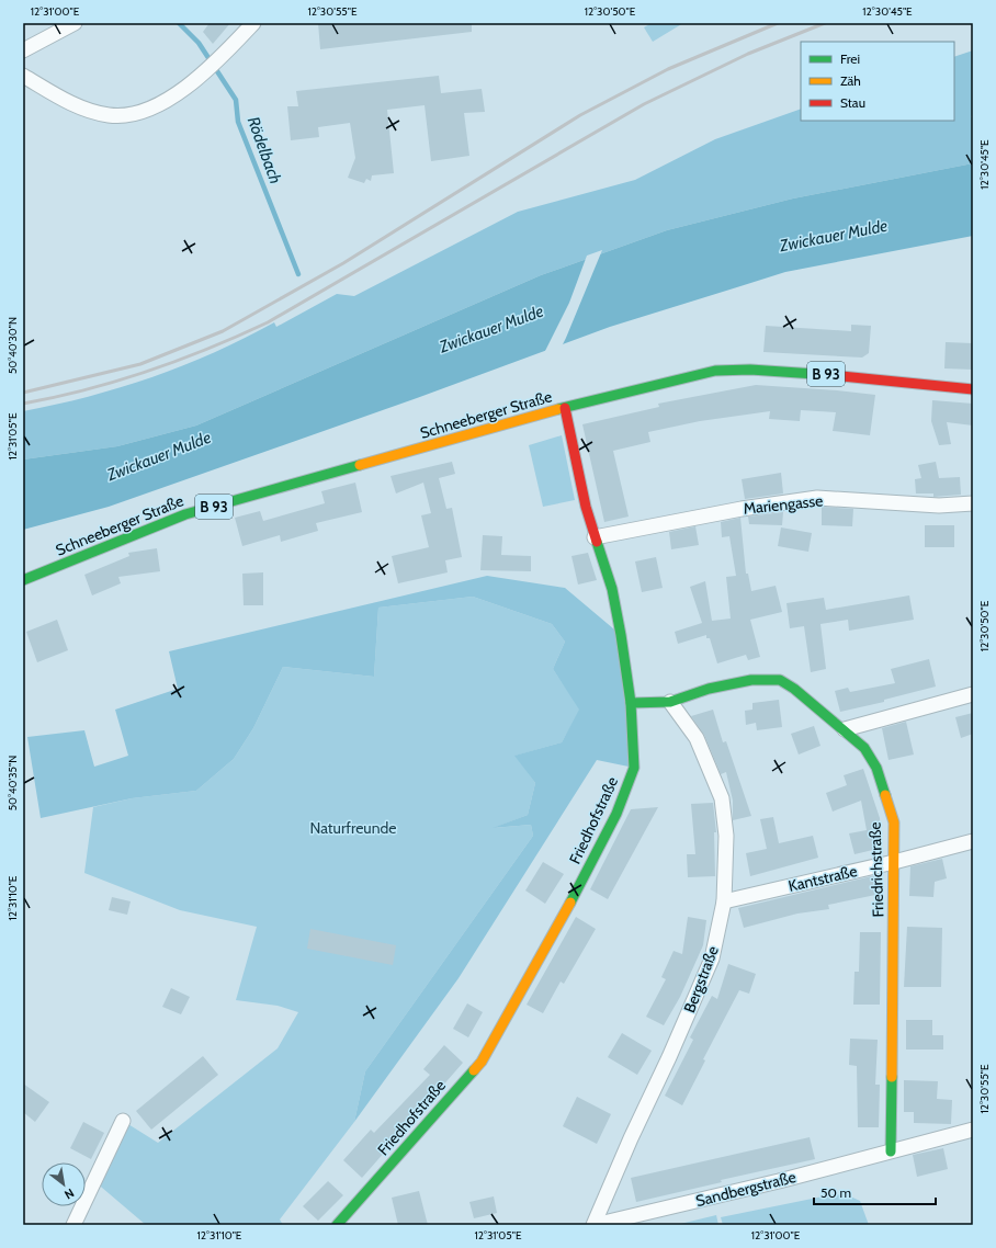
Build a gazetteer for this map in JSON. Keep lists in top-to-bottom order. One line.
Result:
{"streets":{"street":["B 93","Schneeberger Straße","Mariengasse","Friedhofstraße","Friedrichstraße","Kantstraße","Bergstraße","Sandbergstraße"]},"crossings":[["Schneeberger Straße","Friedhofstraße"],["Mariengasse","Friedhofstraße"],["Friedhofstraße","Friedrichstraße"],["Friedrichstraße","Kantstraße"],["Friedrichstraße","Bergstraße"],["Friedrichstraße","Sandbergstraße"],["Kantstraße","Bergstraße"],["Bergstraße","Sandbergstraße"]],"water":["Rödelbach","Zwickauer Mulde"],"parks":["Naturfreunde"],"legend":["Frei","Zäh","Stau"],"scale_bar":"50 m","north":"bottom right","coordinates":["12°31'00\"E","12°30'55\"E","12°30'50\"E","12°30'45\"E","50°40'30\"N","12°31'05\"E","50°40'35\"N","12°31'10\"E"]}
